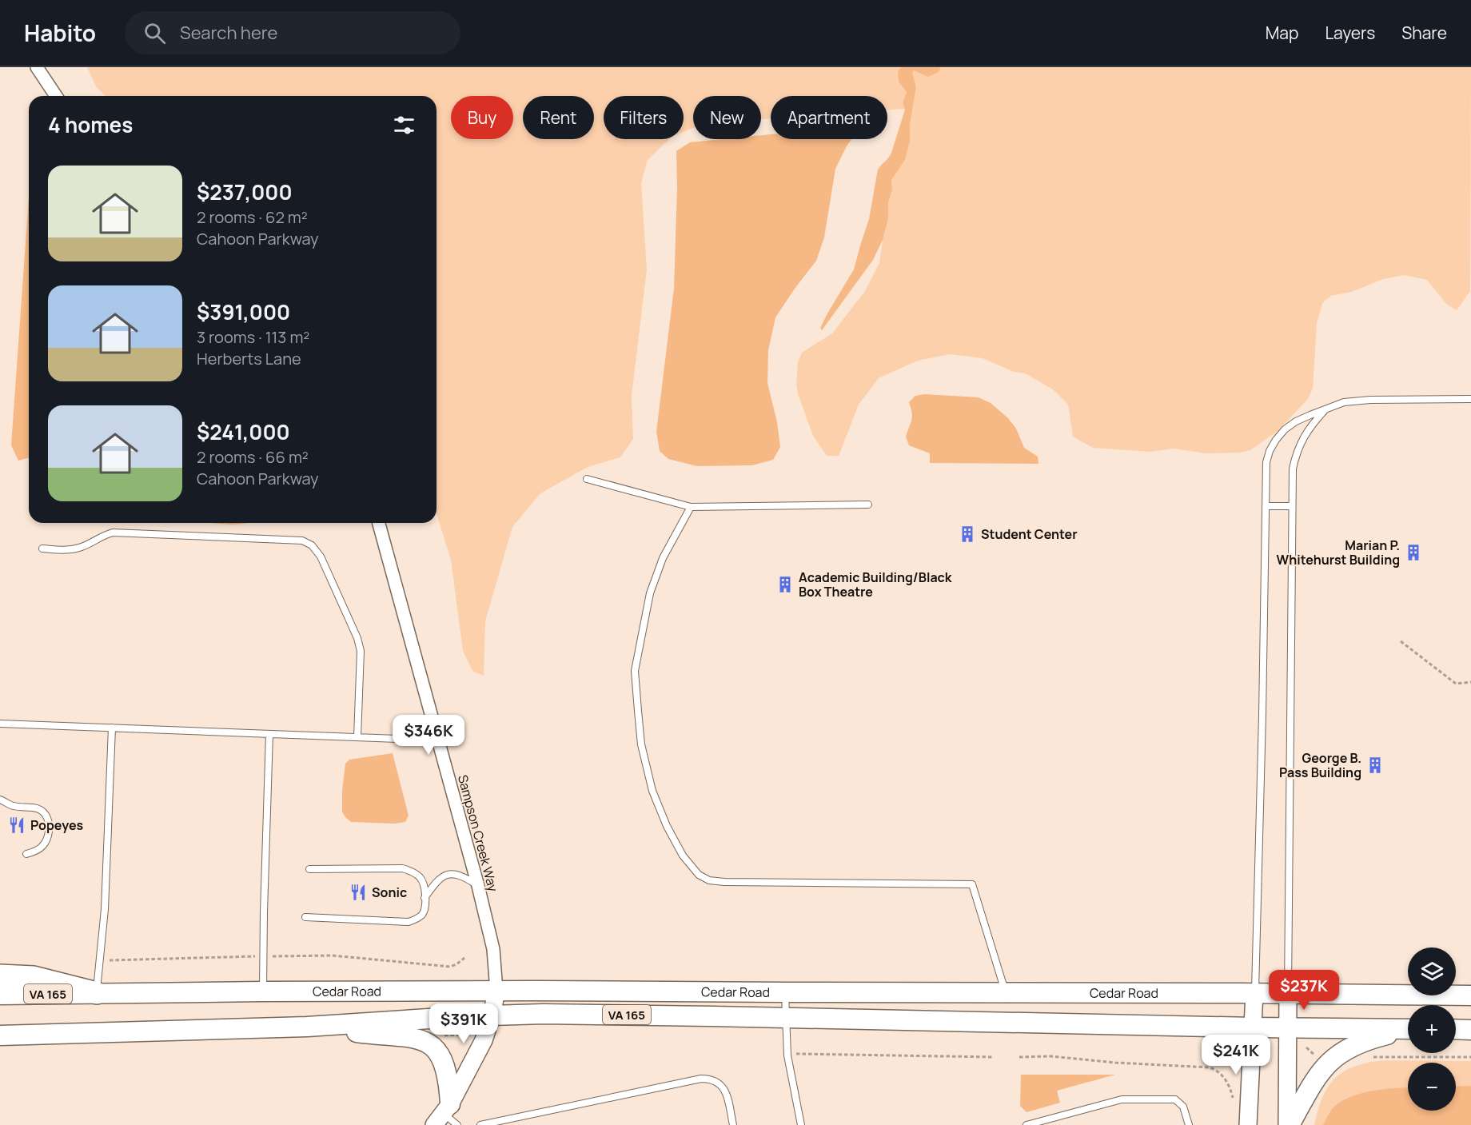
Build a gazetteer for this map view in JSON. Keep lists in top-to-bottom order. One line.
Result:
{"streets":{"main road":["Cedar Road","VA 165"],"street":["Sampson Creek Way"]},"crossings":[["Sampson Creek Way","Cedar Road"]],"places":{"building":["Student Center","Marian P. Whitehurst Building","Academic Building/Black Box Theatre","George B. Pass Building"],"restaurant":["Popeyes","Sonic"]},"page":{"header":"Habito","search":"Search here","nav":["Map","Layers","Share"],"chip":["Buy","Rent","Filters","New","Apartment"],"heading":"4 homes","list":[{"name":"$237,000","note":"2 rooms · 62 m² · Cahoon Parkway"},{"name":"$391,000","note":"3 rooms · 113 m² · Herberts Lane"},{"name":"$241,000","note":"2 rooms · 66 m² · Cahoon Parkway"}],"price":["$346K","$237K","$391K","$241K"],"map_buttons":["+","−"]}}
